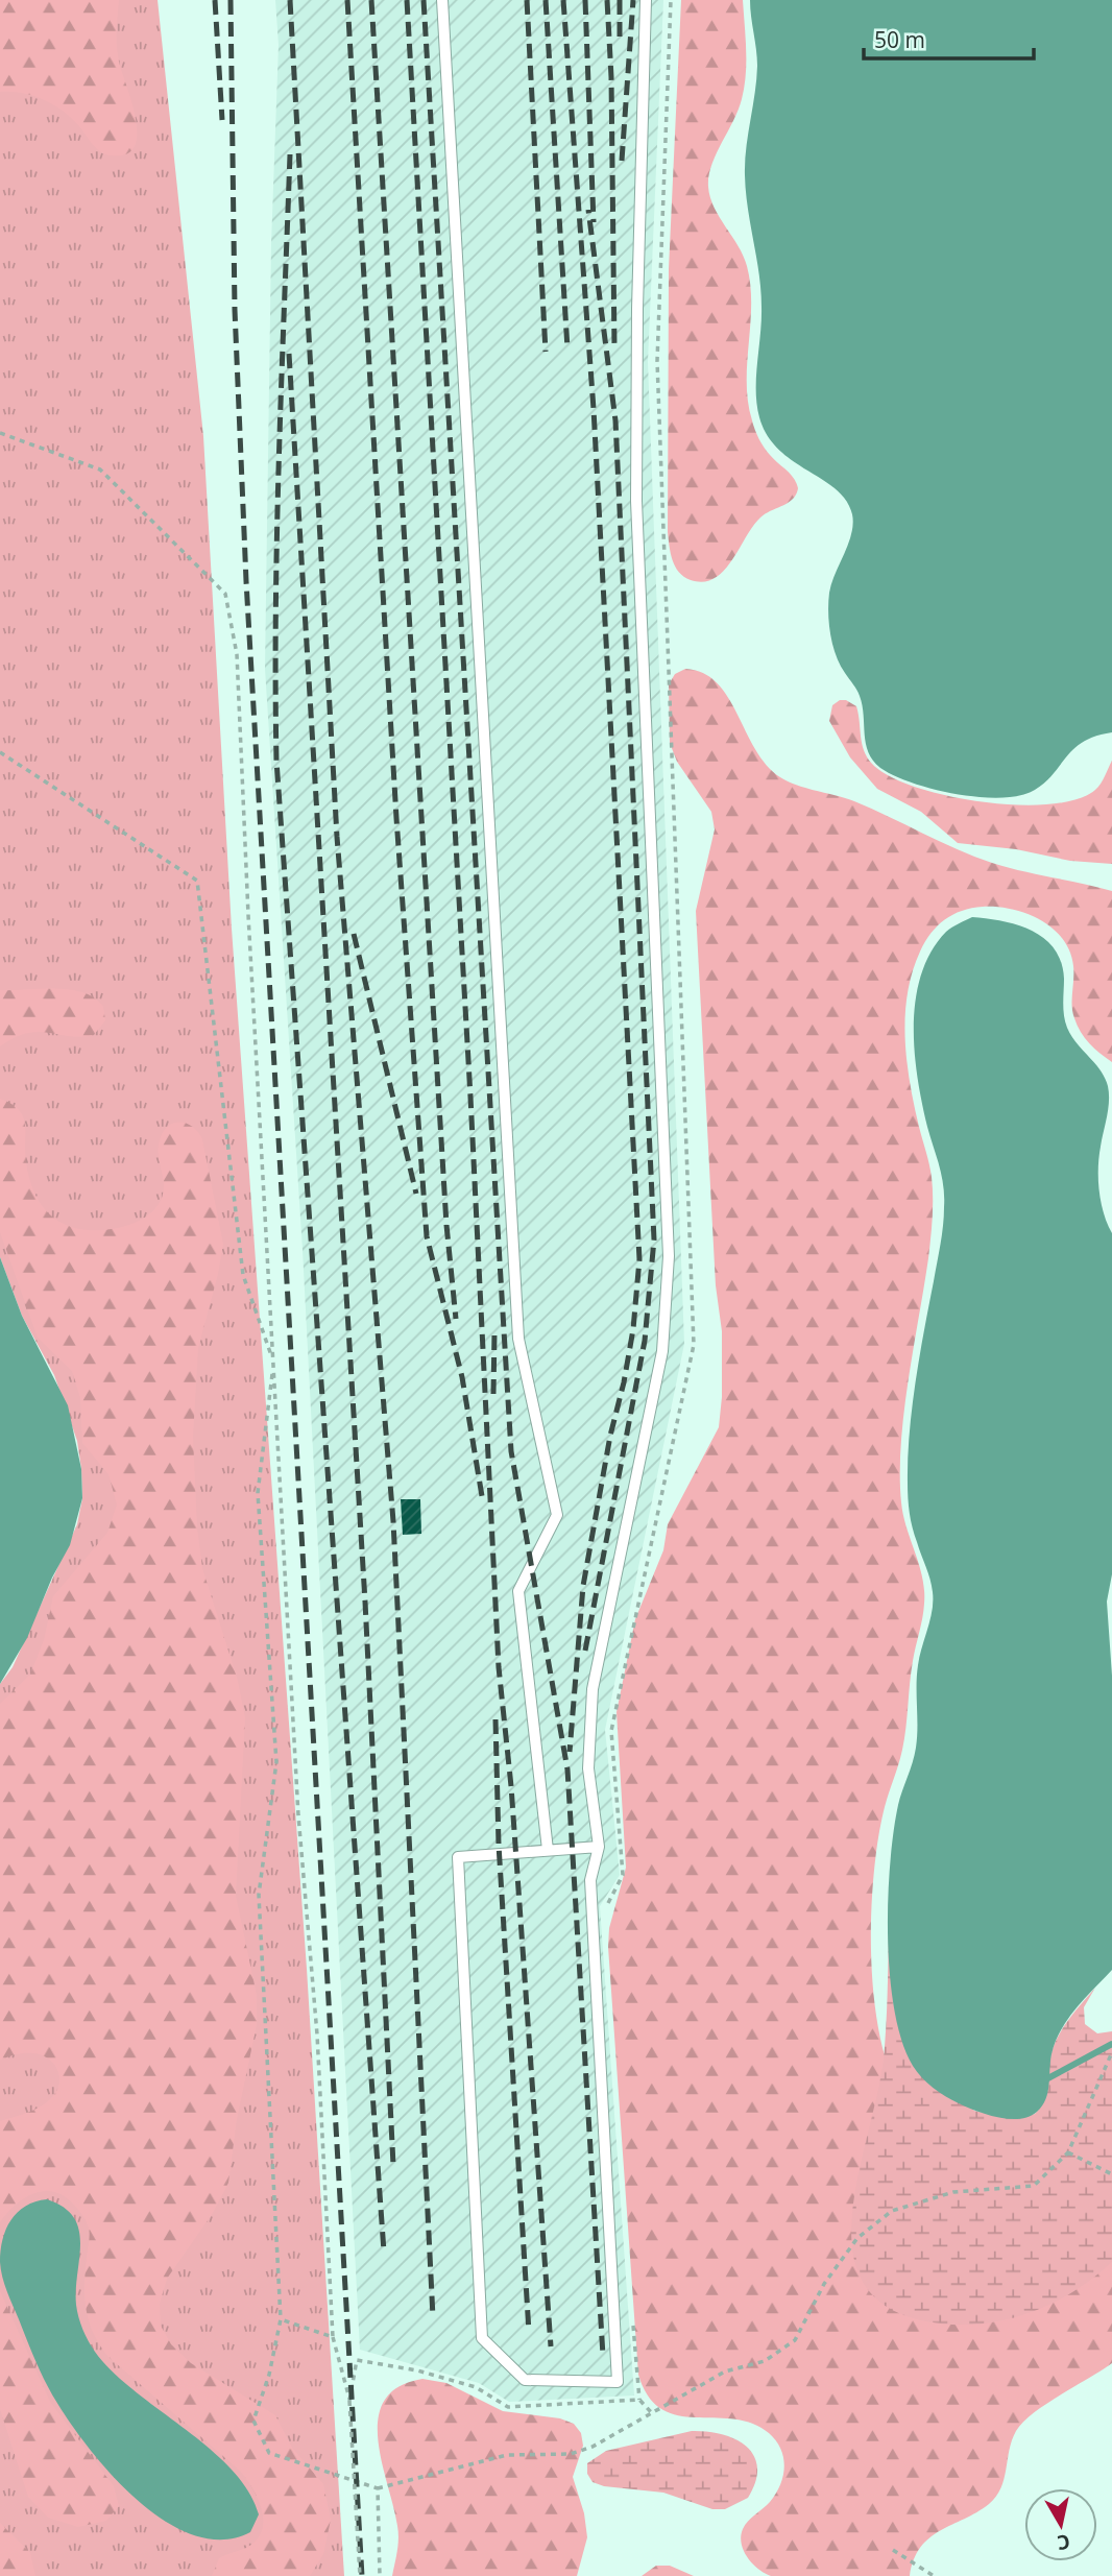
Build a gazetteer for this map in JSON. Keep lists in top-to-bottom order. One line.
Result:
{"scale_bar":"50 m","north":"bottom"}
